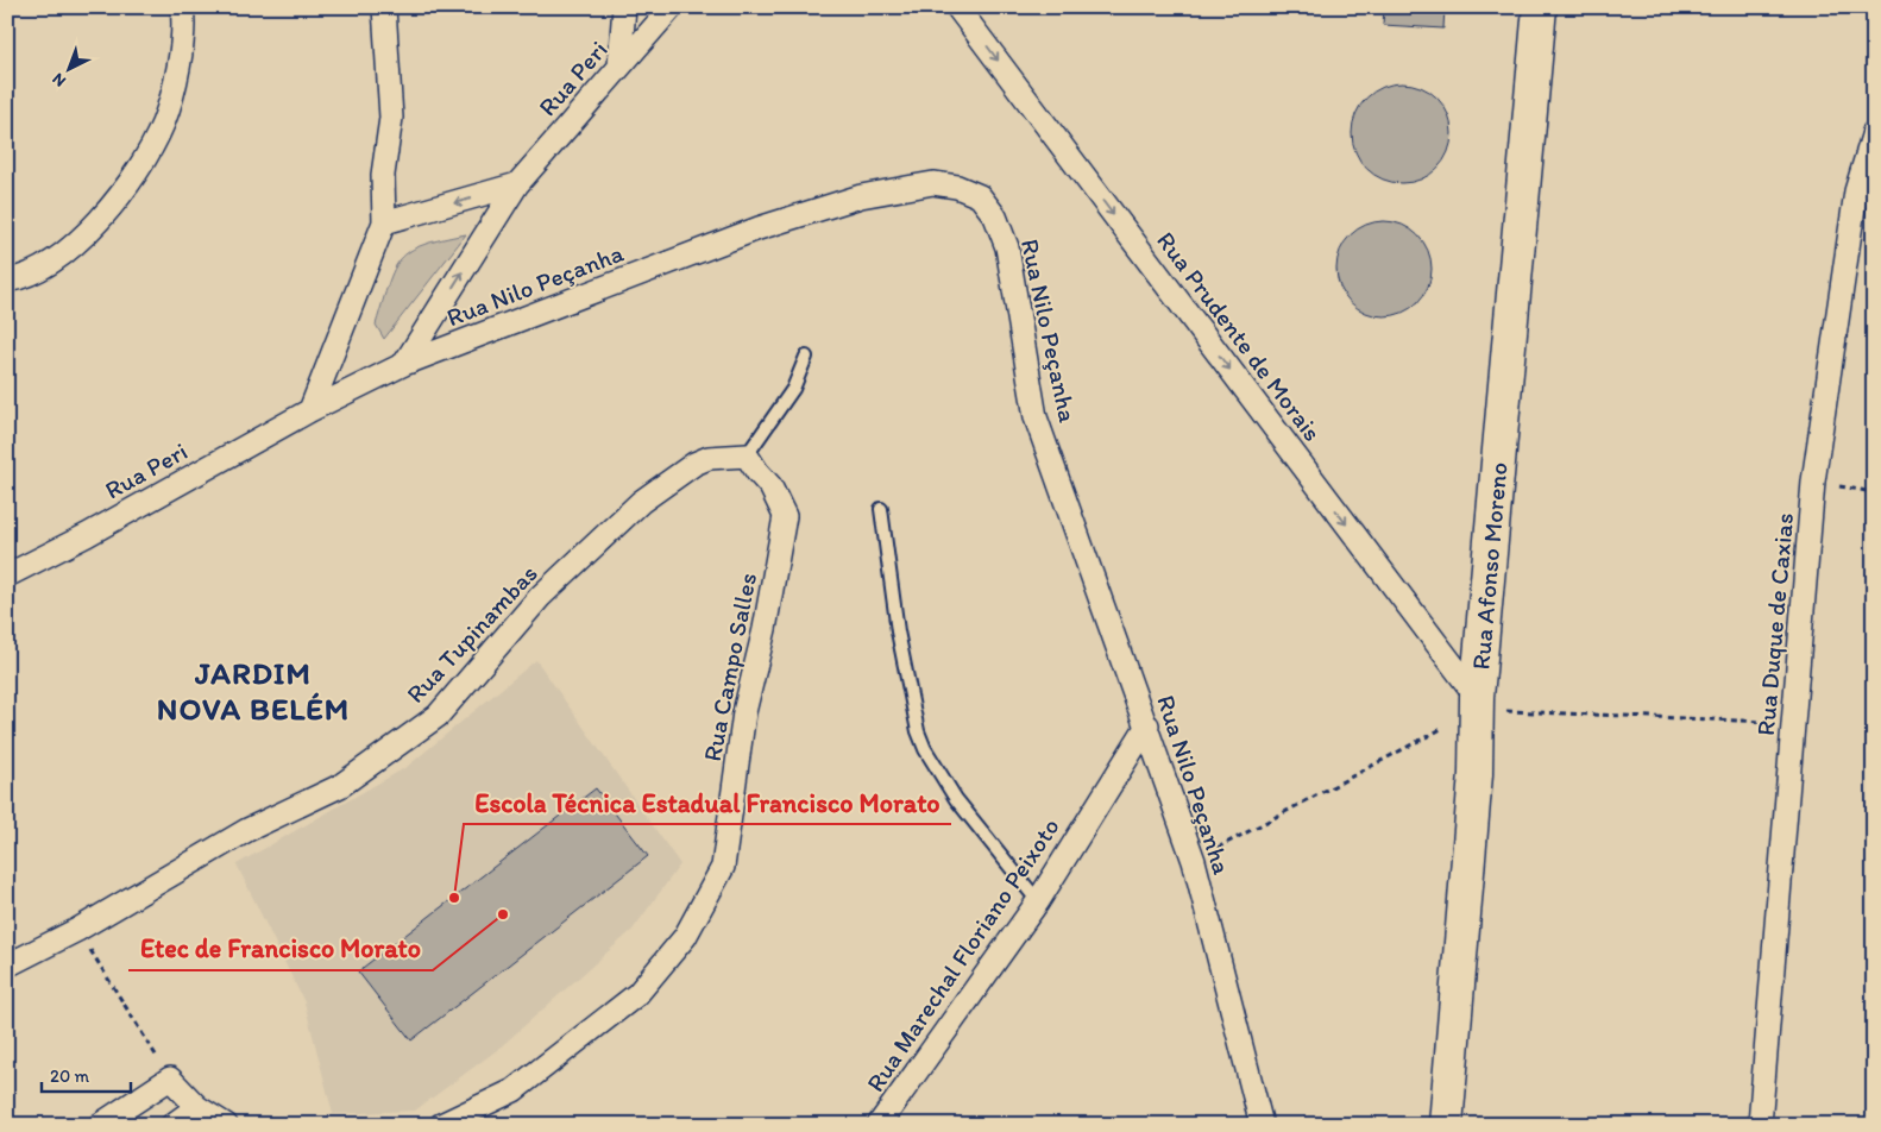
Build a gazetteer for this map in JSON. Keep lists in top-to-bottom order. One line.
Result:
{"streets":{"main road":["Rua Afonso Moreno"],"street":["Rua Peri","Rua Nilo Peçanha","Rua Prudente de Morais","Rua Duque de Caxias","Rua Tupinambas","Rua Campo Salles","Rua Marechal Floriano Peixoto"]},"crossings":[["Rua Peri","Rua Nilo Peçanha"],["Rua Nilo Peçanha","Rua Marechal Floriano Peixoto"],["Rua Prudente de Morais","Rua Afonso Moreno"],["Rua Tupinambas","Rua Campo Salles"]],"one_way":["Rua Prudente de Morais"],"districts":["JARDIM NOVA BELÉM"],"places":["Escola Técnica Estadual Francisco Morato","Etec de Francisco Morato"],"scale_bar":"20 m","north":"bottom left"}
